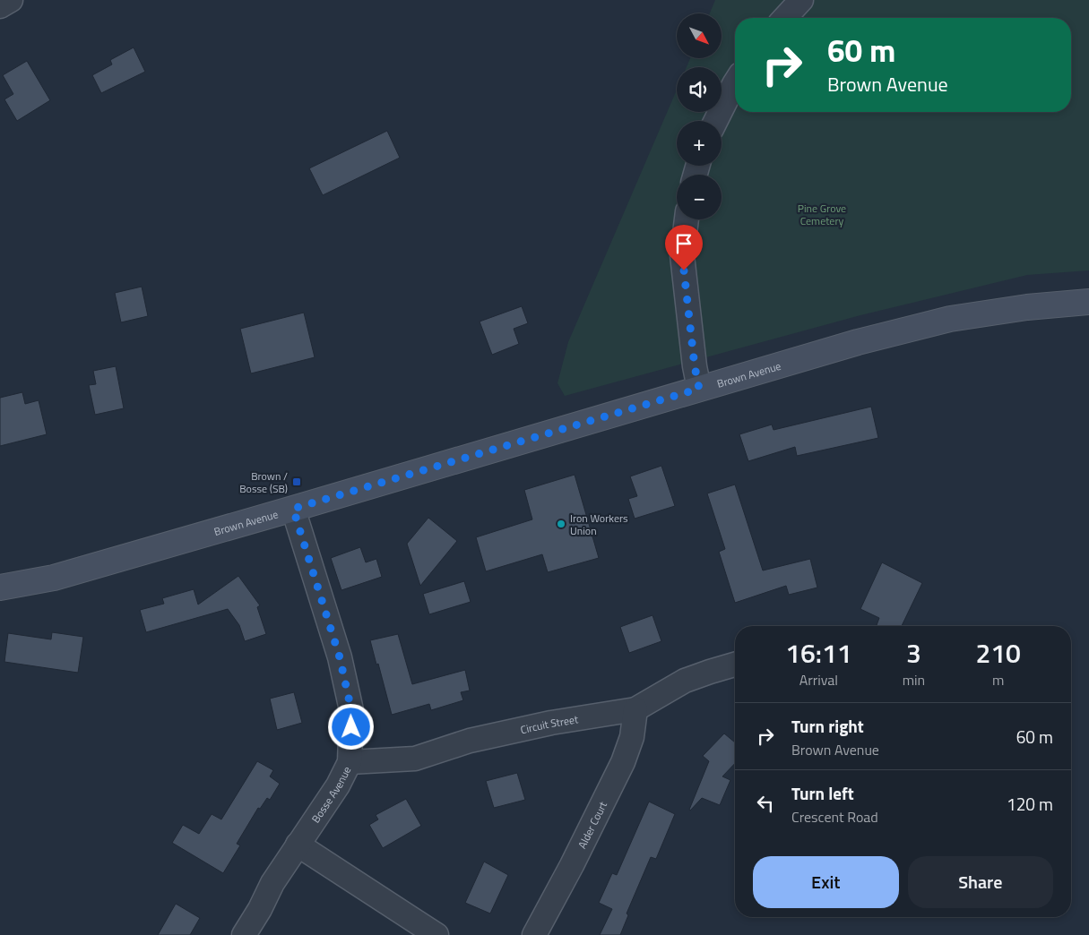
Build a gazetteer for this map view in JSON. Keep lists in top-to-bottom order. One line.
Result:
{"streets":{"main road":["Brown Avenue"],"street":["Circuit Street","Bosse Avenue","Alder Court"]},"crossings":[["Brown Avenue","Bosse Avenue"],["Circuit Street","Bosse Avenue"],["Circuit Street","Alder Court"]],"parks":["Pine Grove Cemetery"],"places":{"transit":["Brown / Bosse (SB)"],"other":["Iron Workers Union"]},"north":"bottom right","page":{"map_buttons":["+","−"],"turn":["60 m","Brown Avenue"],"eta":["16:11","Arrival","3","min","210","m"],"list":[{"name":"Turn right","note":"Brown Avenue","value":"60 m"},{"name":"Turn left","note":"Crescent Road","value":"120 m"}],"buttons":["Exit","Share"]}}
